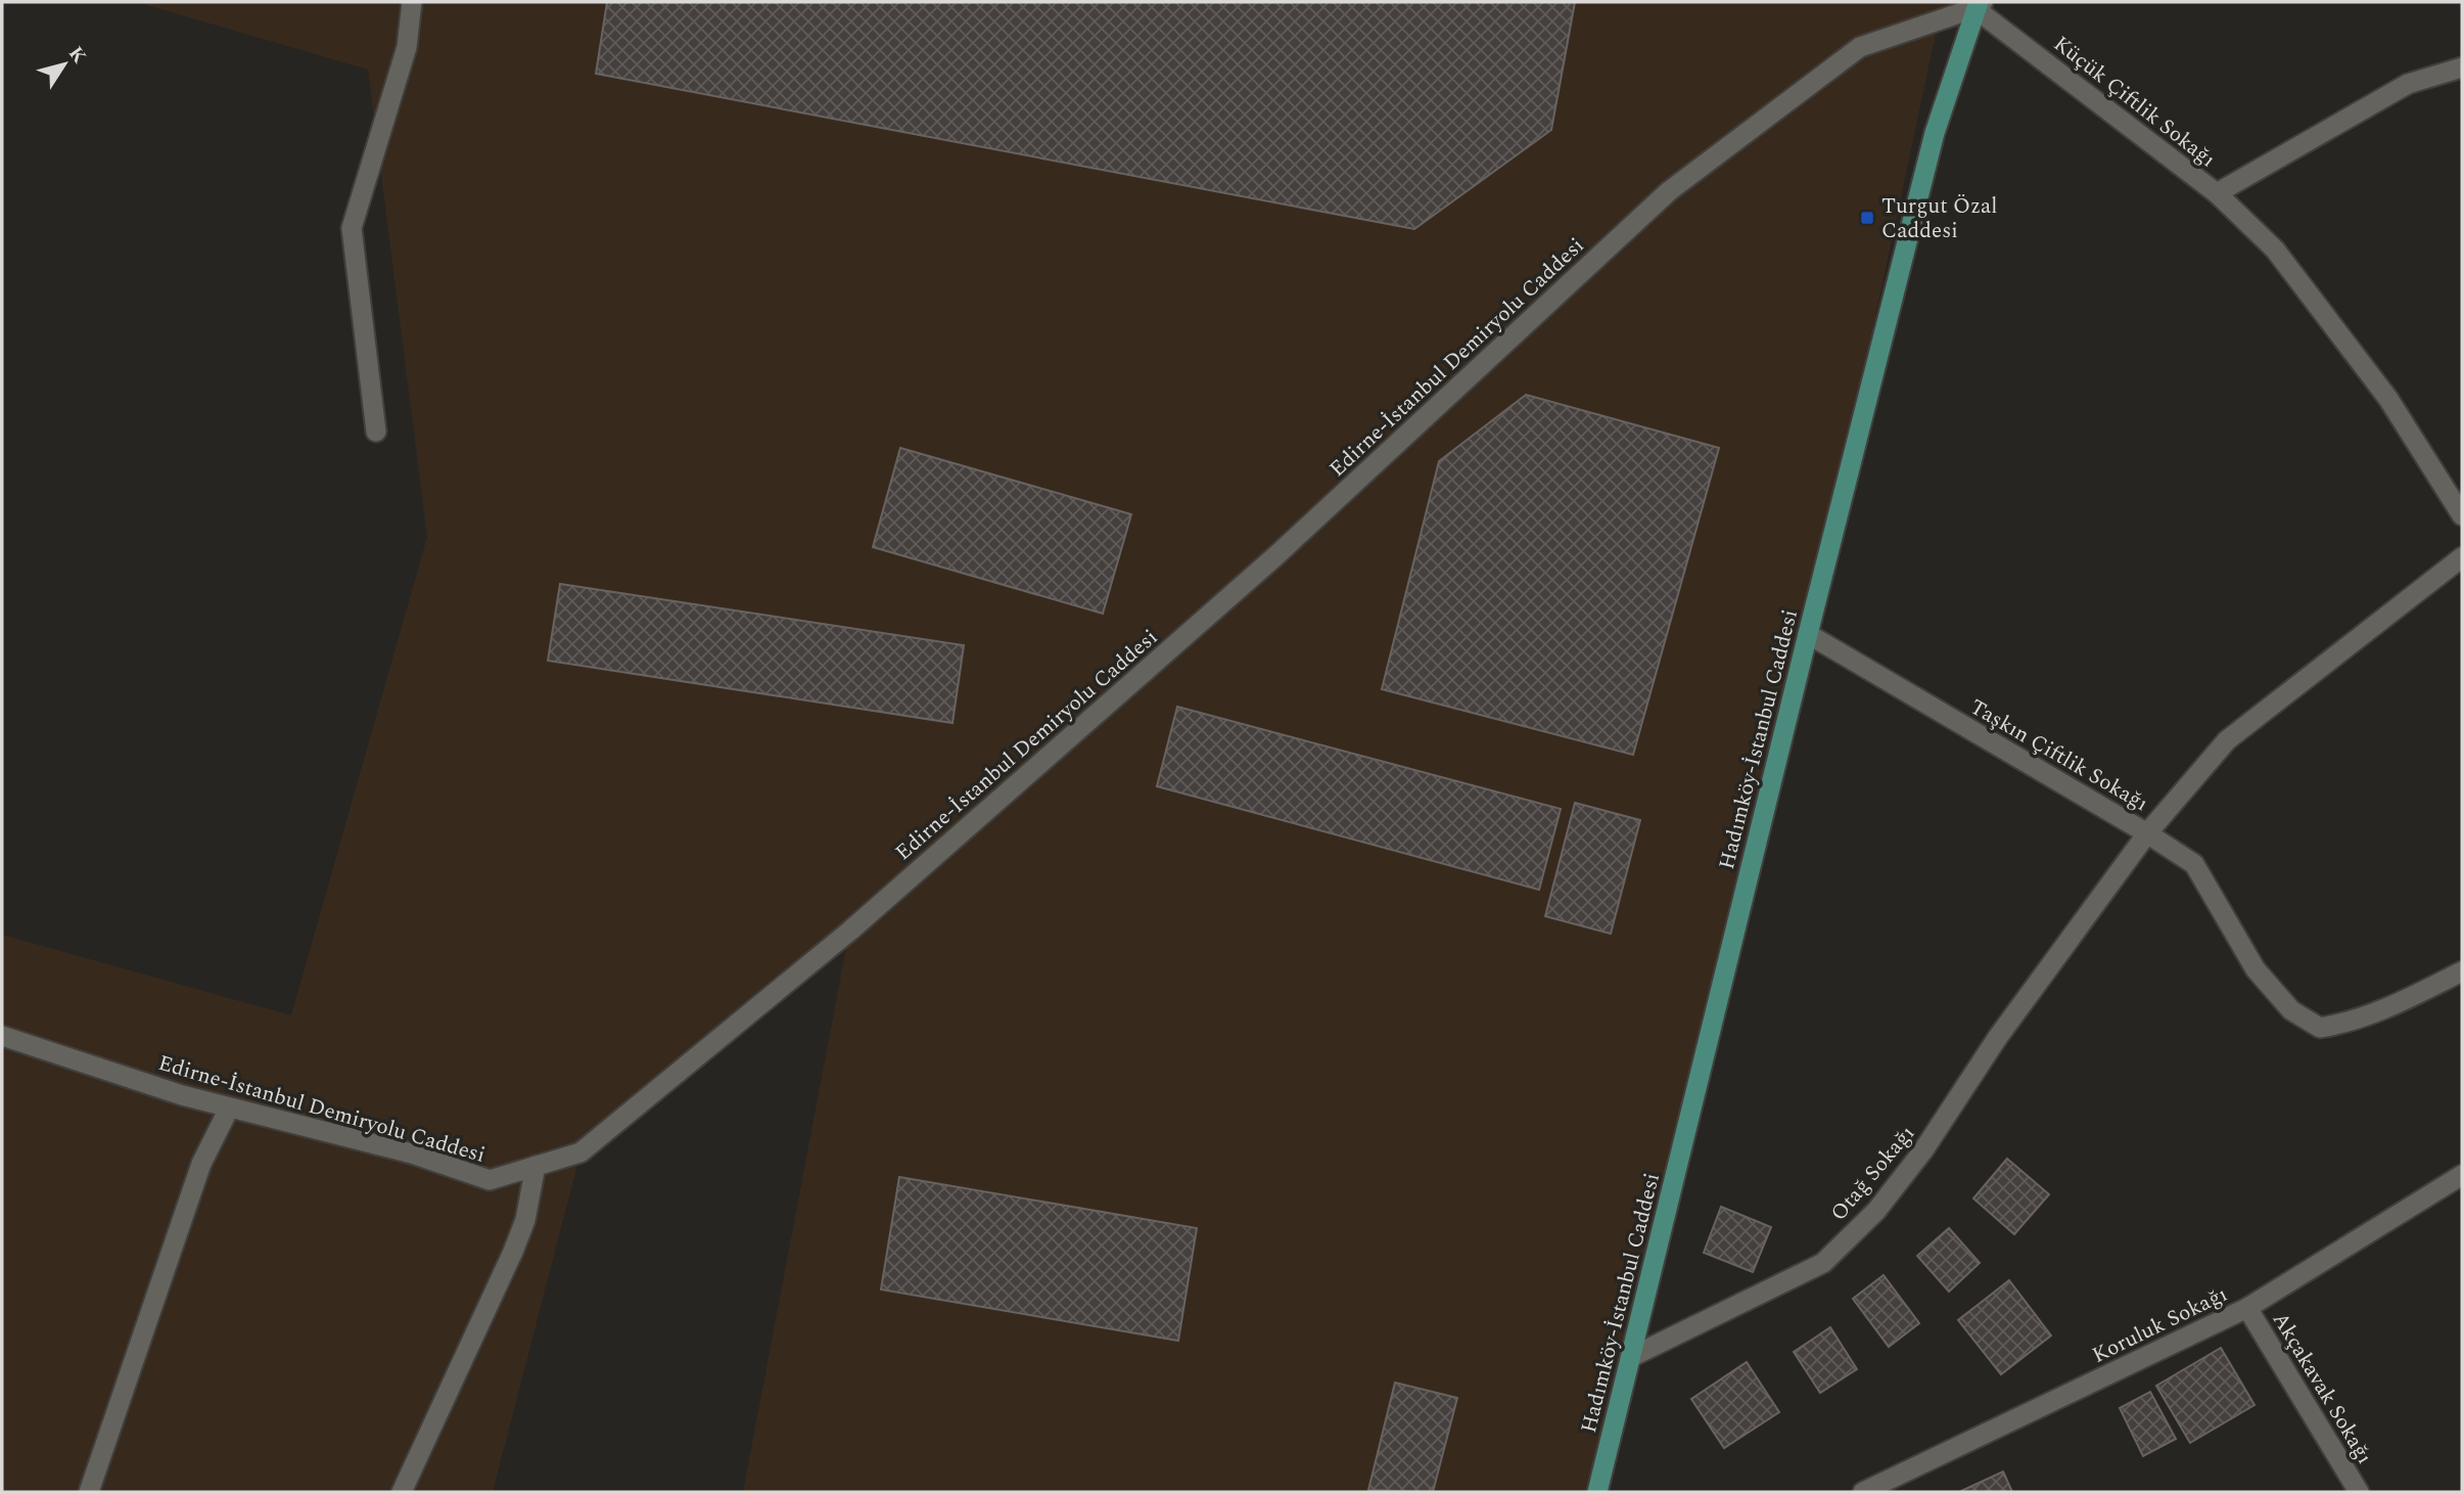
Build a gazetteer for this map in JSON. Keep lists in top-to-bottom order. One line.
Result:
{"streets":{"main road":["Hadımköy-İstanbul Caddesi"],"street":["Küçük Çiftlik Sokağı","Edirne-İstanbul Demiryolu Caddesi","Taşkın Çiftlik Sokağı","Otağ Sokağı","Koruluk Sokağı","Akçakavak Sokağı"]},"crossings":[["Küçük Çiftlik Sokağı","Edirne-İstanbul Demiryolu Caddesi"],["Küçük Çiftlik Sokağı","Hadımköy-İstanbul Caddesi"],["Edirne-İstanbul Demiryolu Caddesi","Hadımköy-İstanbul Caddesi"],["Hadımköy-İstanbul Caddesi","Taşkın Çiftlik Sokağı"],["Hadımköy-İstanbul Caddesi","Otağ Sokağı"],["Taşkın Çiftlik Sokağı","Otağ Sokağı"],["Koruluk Sokağı","Akçakavak Sokağı"]],"places":{"transit":["Turgut Özal Caddesi"]},"north":"top right"}
